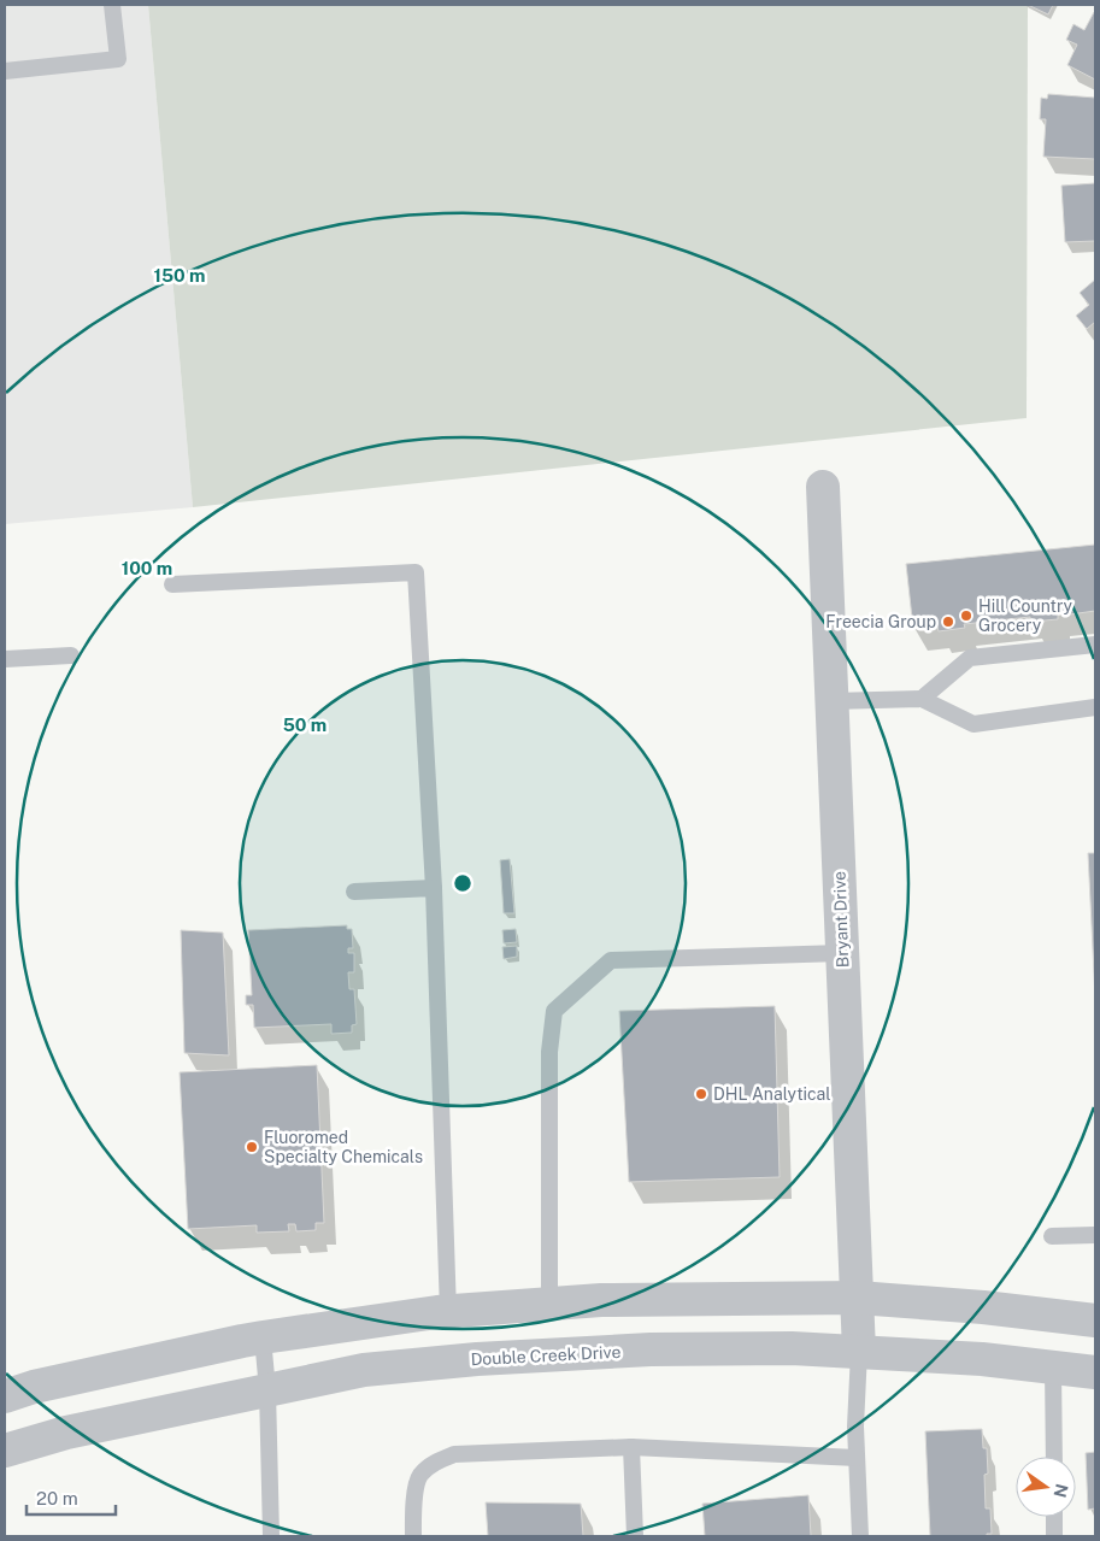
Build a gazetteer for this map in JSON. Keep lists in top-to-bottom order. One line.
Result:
{"streets":{"street":["Bryant Drive","Double Creek Drive"]},"crossings":[["Bryant Drive","Double Creek Drive"]],"places":["Hill Country Grocery","Freecia Group","DHL Analytical","Fluoromed Specialty Chemicals"],"scale_bar":"20 m","north":"right","rings":["150 m","100 m","50 m"]}
